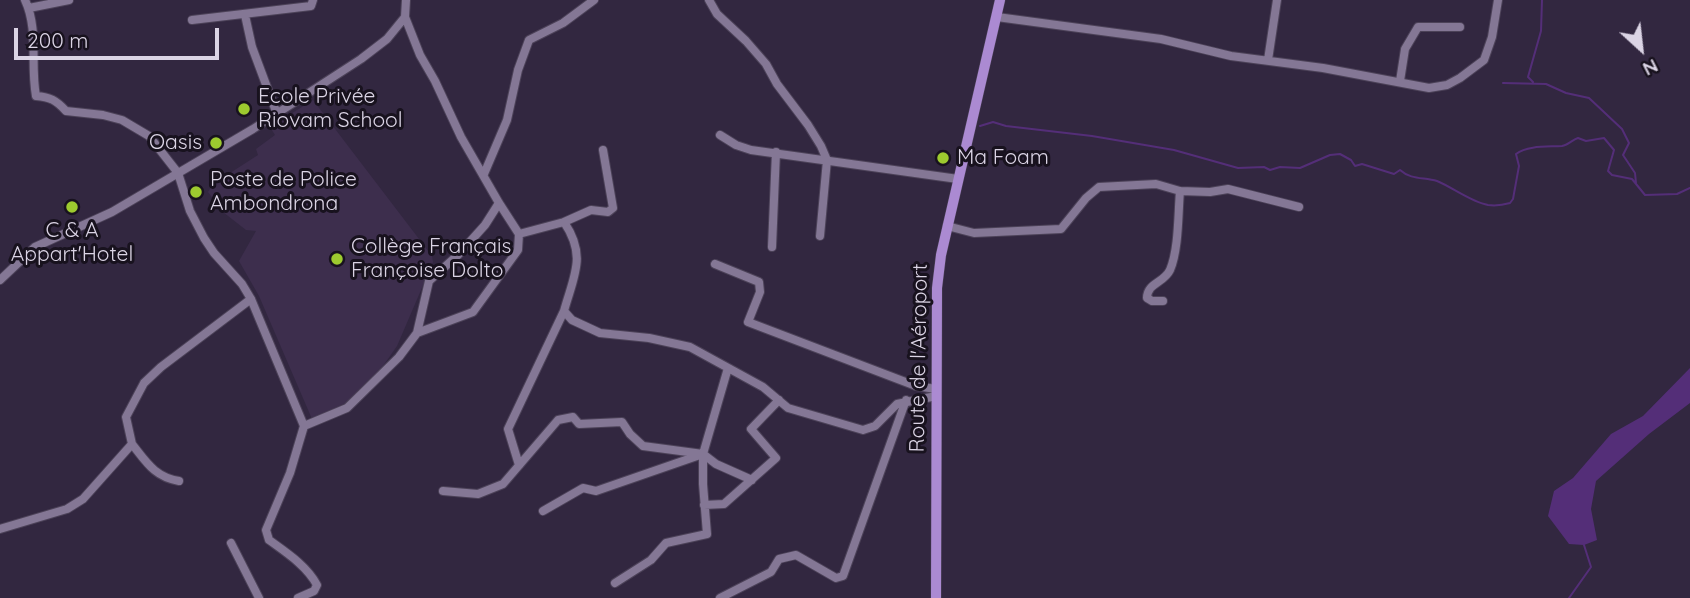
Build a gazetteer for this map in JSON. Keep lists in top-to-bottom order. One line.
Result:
{"streets":{"main road":["Route de l'Aéroport"]},"places":["Ecole Privée Riovam School","Oasis","Ma Foam","Poste de Police Ambondrona","C & A Appart'Hotel","Collège Français Françoise Dolto"],"scale_bar":"200 m","north":"bottom right"}
